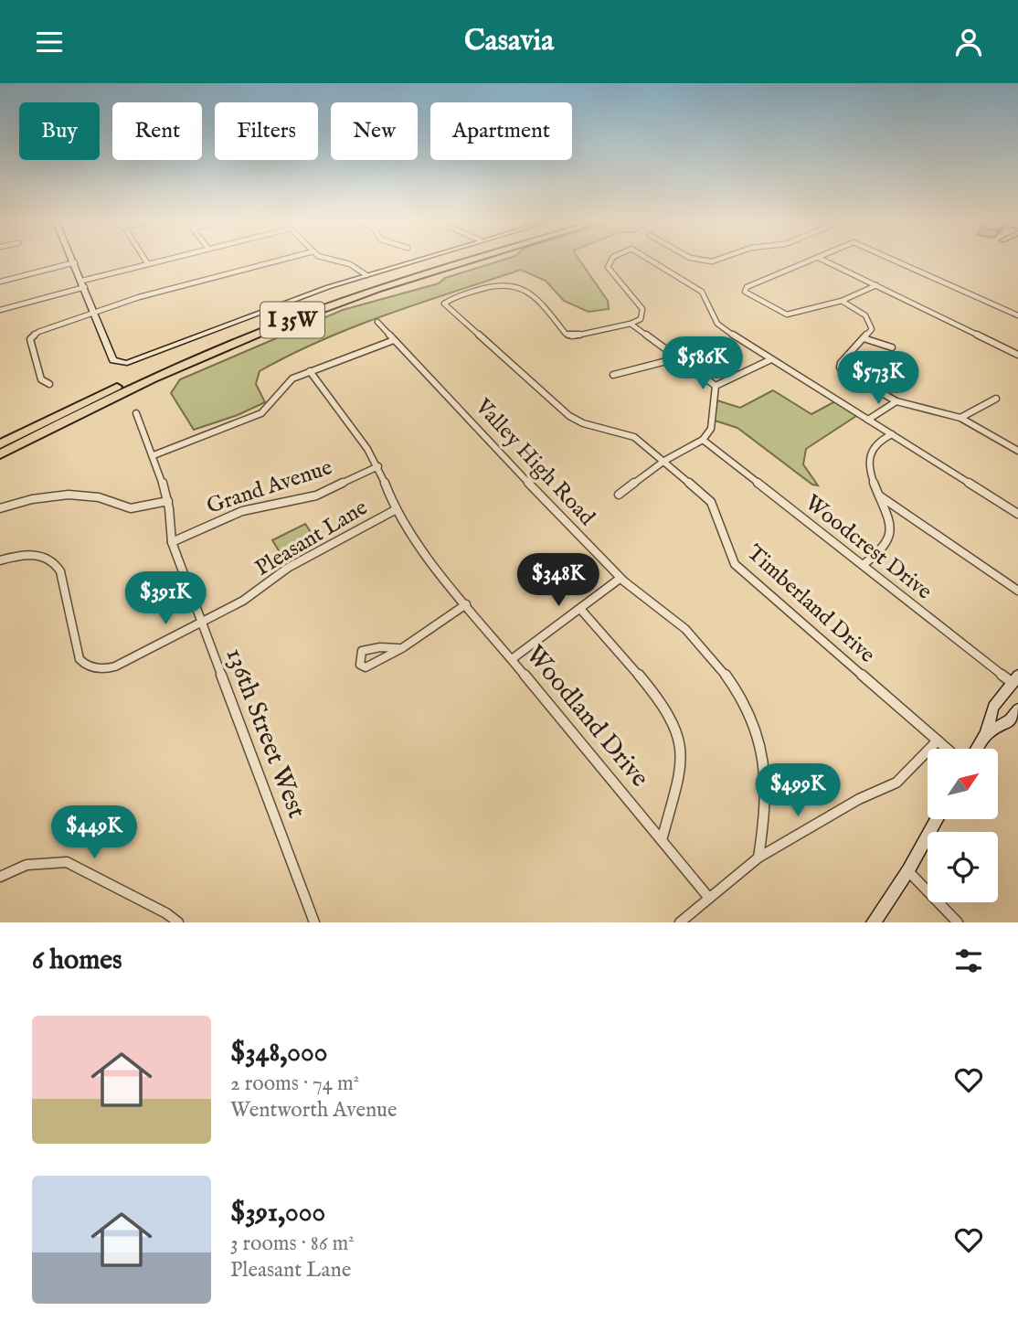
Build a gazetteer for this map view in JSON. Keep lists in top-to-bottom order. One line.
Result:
{"streets":{"highway":["I 35W"],"street":["Valley High Road","Grand Avenue","Pleasant Lane","Woodcrest Drive","Timberland Drive","Woodland Drive","136th Street West"]},"crossings":[["Grand Avenue","Woodland Drive"],["Grand Avenue","136th Street West"],["Pleasant Lane","Woodland Drive"],["Pleasant Lane","136th Street West"]],"north":"top right","page":{"header":"Casavia","chip":["Buy","Rent","Filters","New","Apartment"],"price":["$586K","$573K","$348K","$391K","$499K","$449K"],"heading":"6 homes","list":[{"name":"$348,000","note":"2 rooms · 74 m² · Wentworth Avenue"},{"name":"$391,000","note":"3 rooms · 86 m² · Pleasant Lane"}]}}
